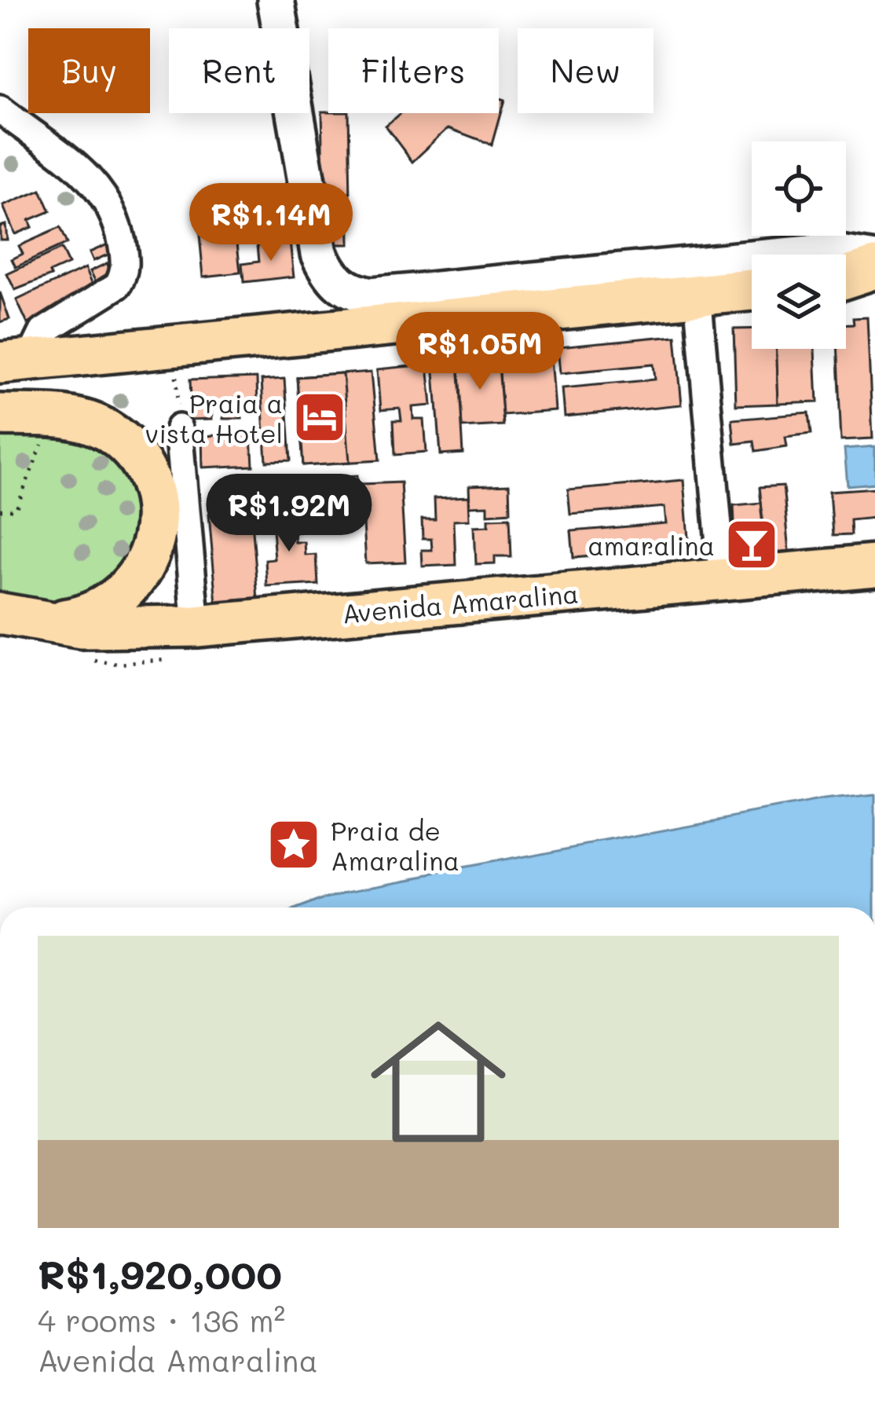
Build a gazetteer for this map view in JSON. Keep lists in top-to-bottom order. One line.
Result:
{"streets":{"main road":["Avenida Amaralina"]},"places":{"hotel":["Praia a vista Hotel"],"bar":["amaralina"],"place":["Praia de Amaralina"]},"page":{"chip":["Buy","Rent","Filters","New"],"price":["R$1.14M","R$1.05M","R$1.92M"],"list":[{"name":"R$1,920,000","note":"4 rooms · 136 m² · Avenida Amaralina"}]}}
